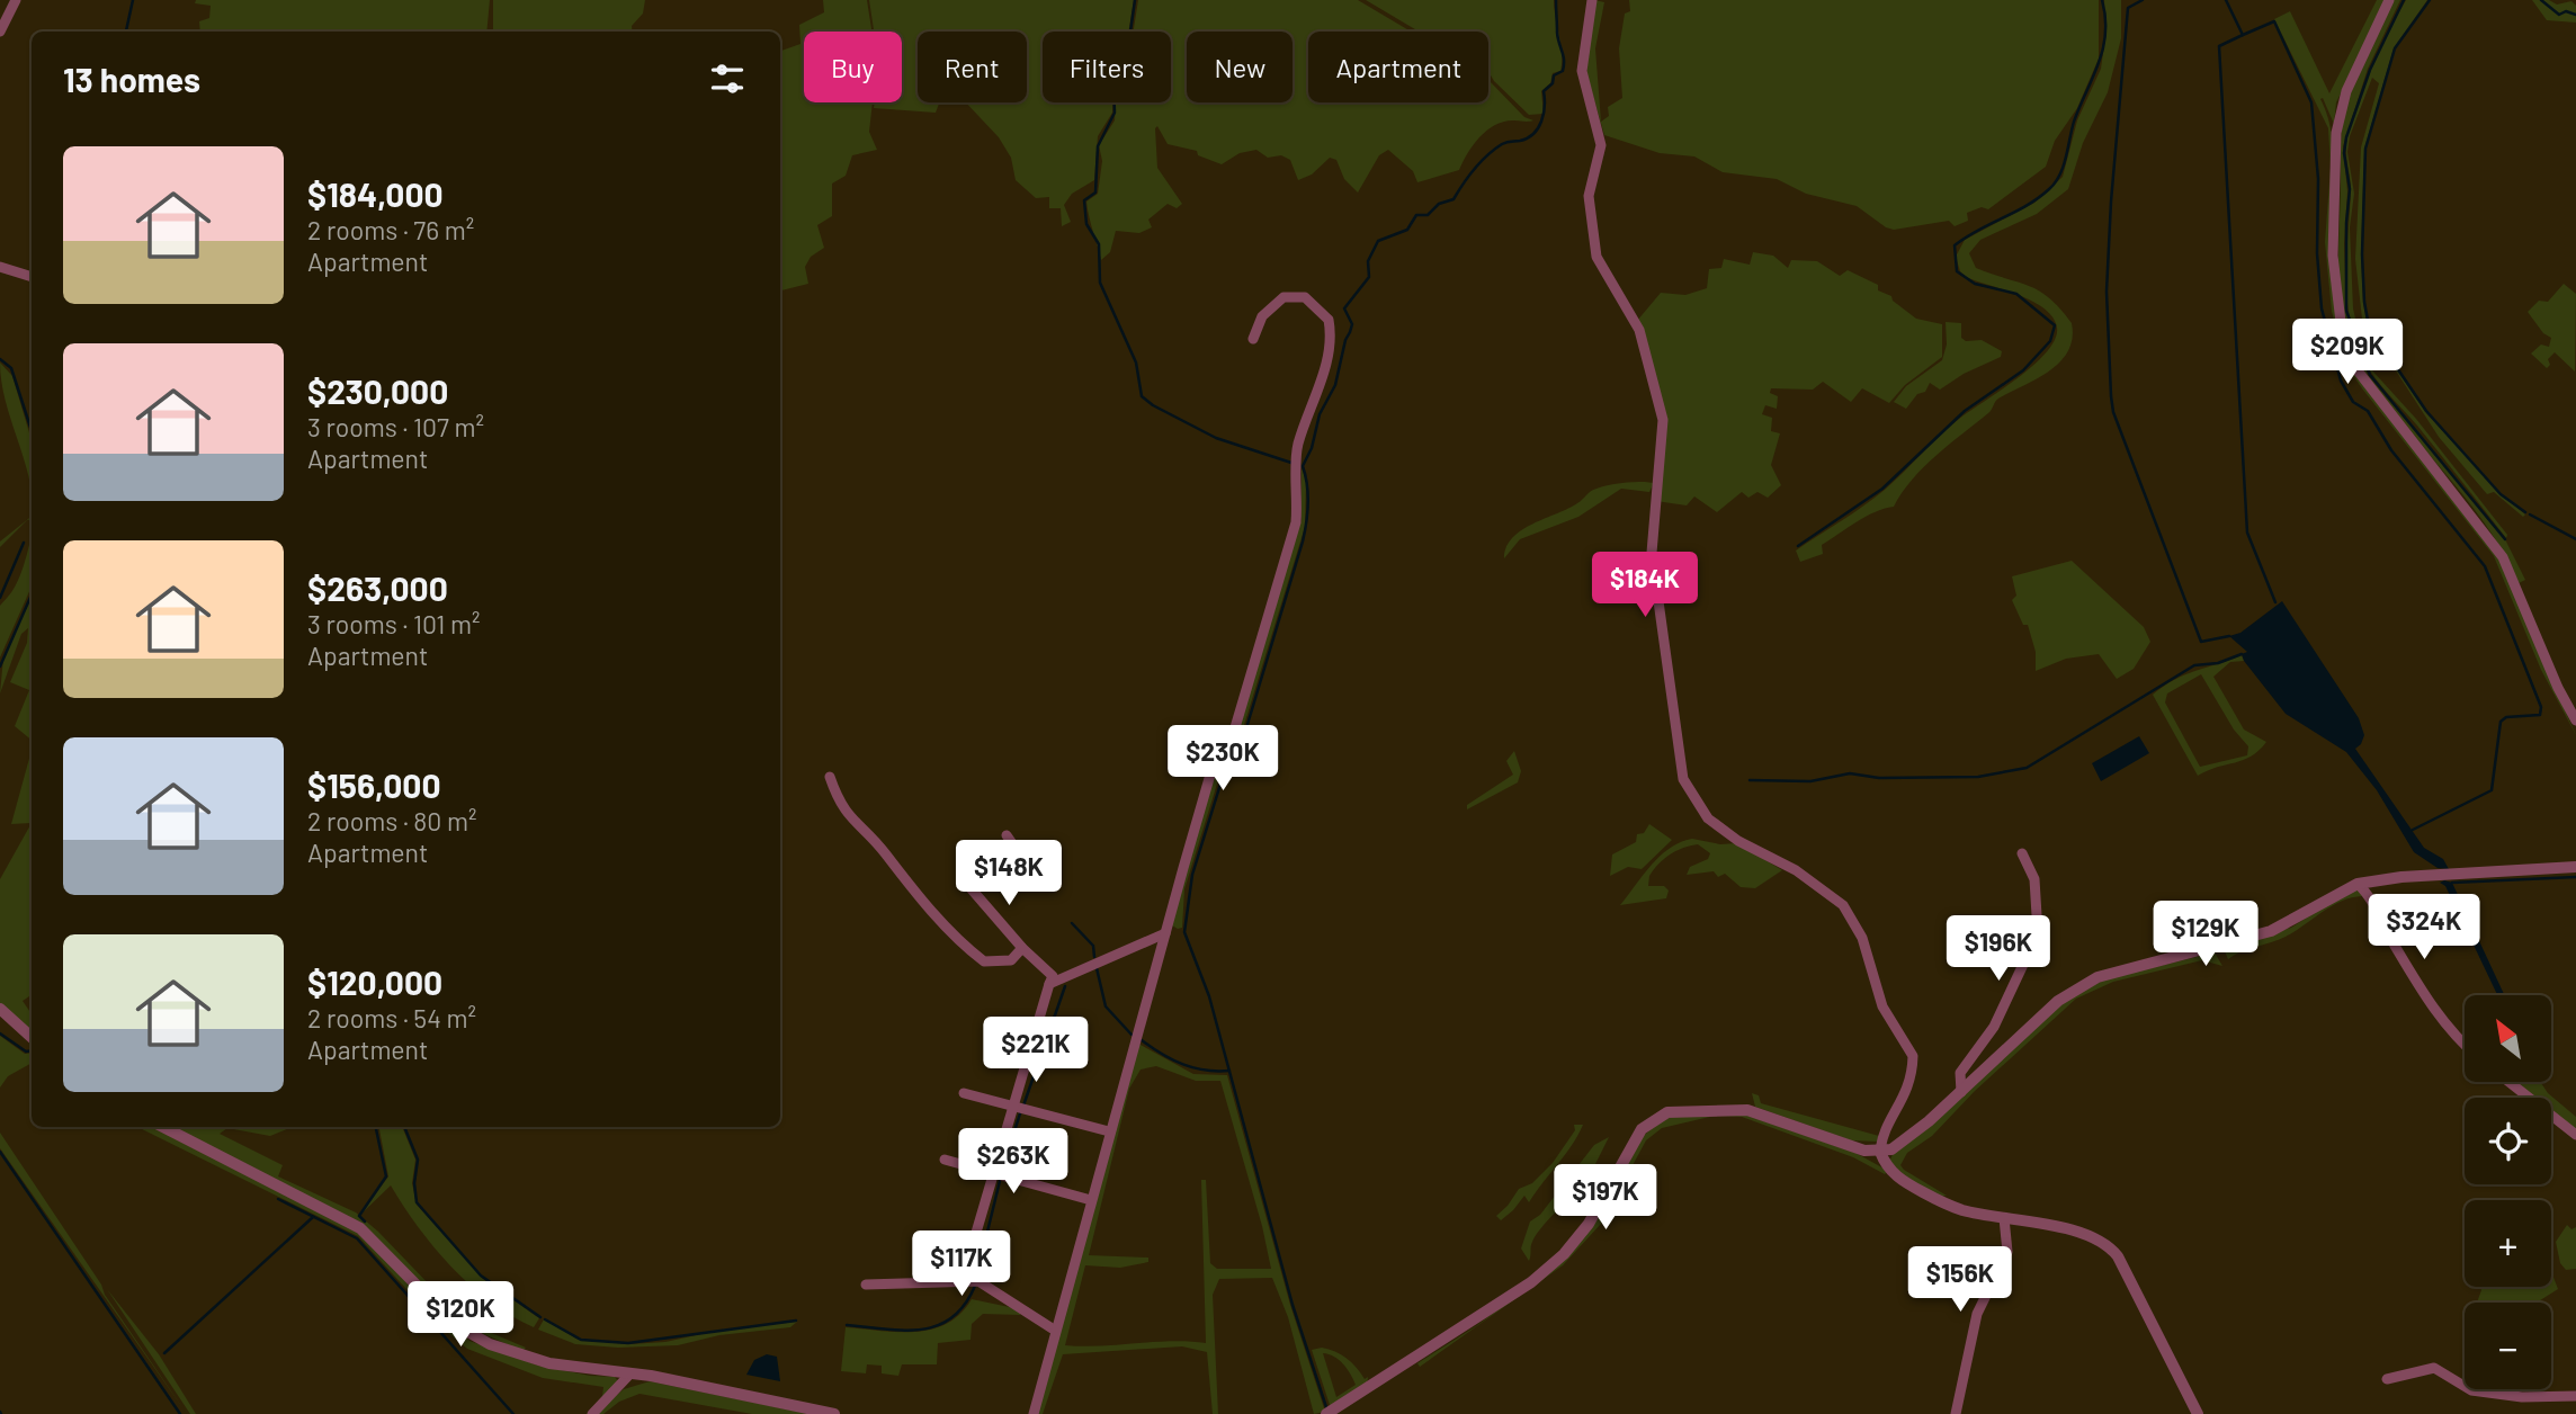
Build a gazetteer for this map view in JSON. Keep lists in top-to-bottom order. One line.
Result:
{"north":"top left","page":{"chip":["Buy","Rent","Filters","New","Apartment"],"heading":"13 homes","list":[{"name":"$184,000","note":"2 rooms · 76 m² · Apartment"},{"name":"$230,000","note":"3 rooms · 107 m² · Apartment"},{"name":"$263,000","note":"3 rooms · 101 m² · Apartment"},{"name":"$156,000","note":"2 rooms · 80 m² · Apartment"},{"name":"$120,000","note":"2 rooms · 54 m² · Apartment"}],"price":["$209K","$184K","$230K","$148K","$324K","$129K","$196K","$221K","$263K","$197K","$117K","$156K","$120K"],"map_buttons":["+","−"]}}
